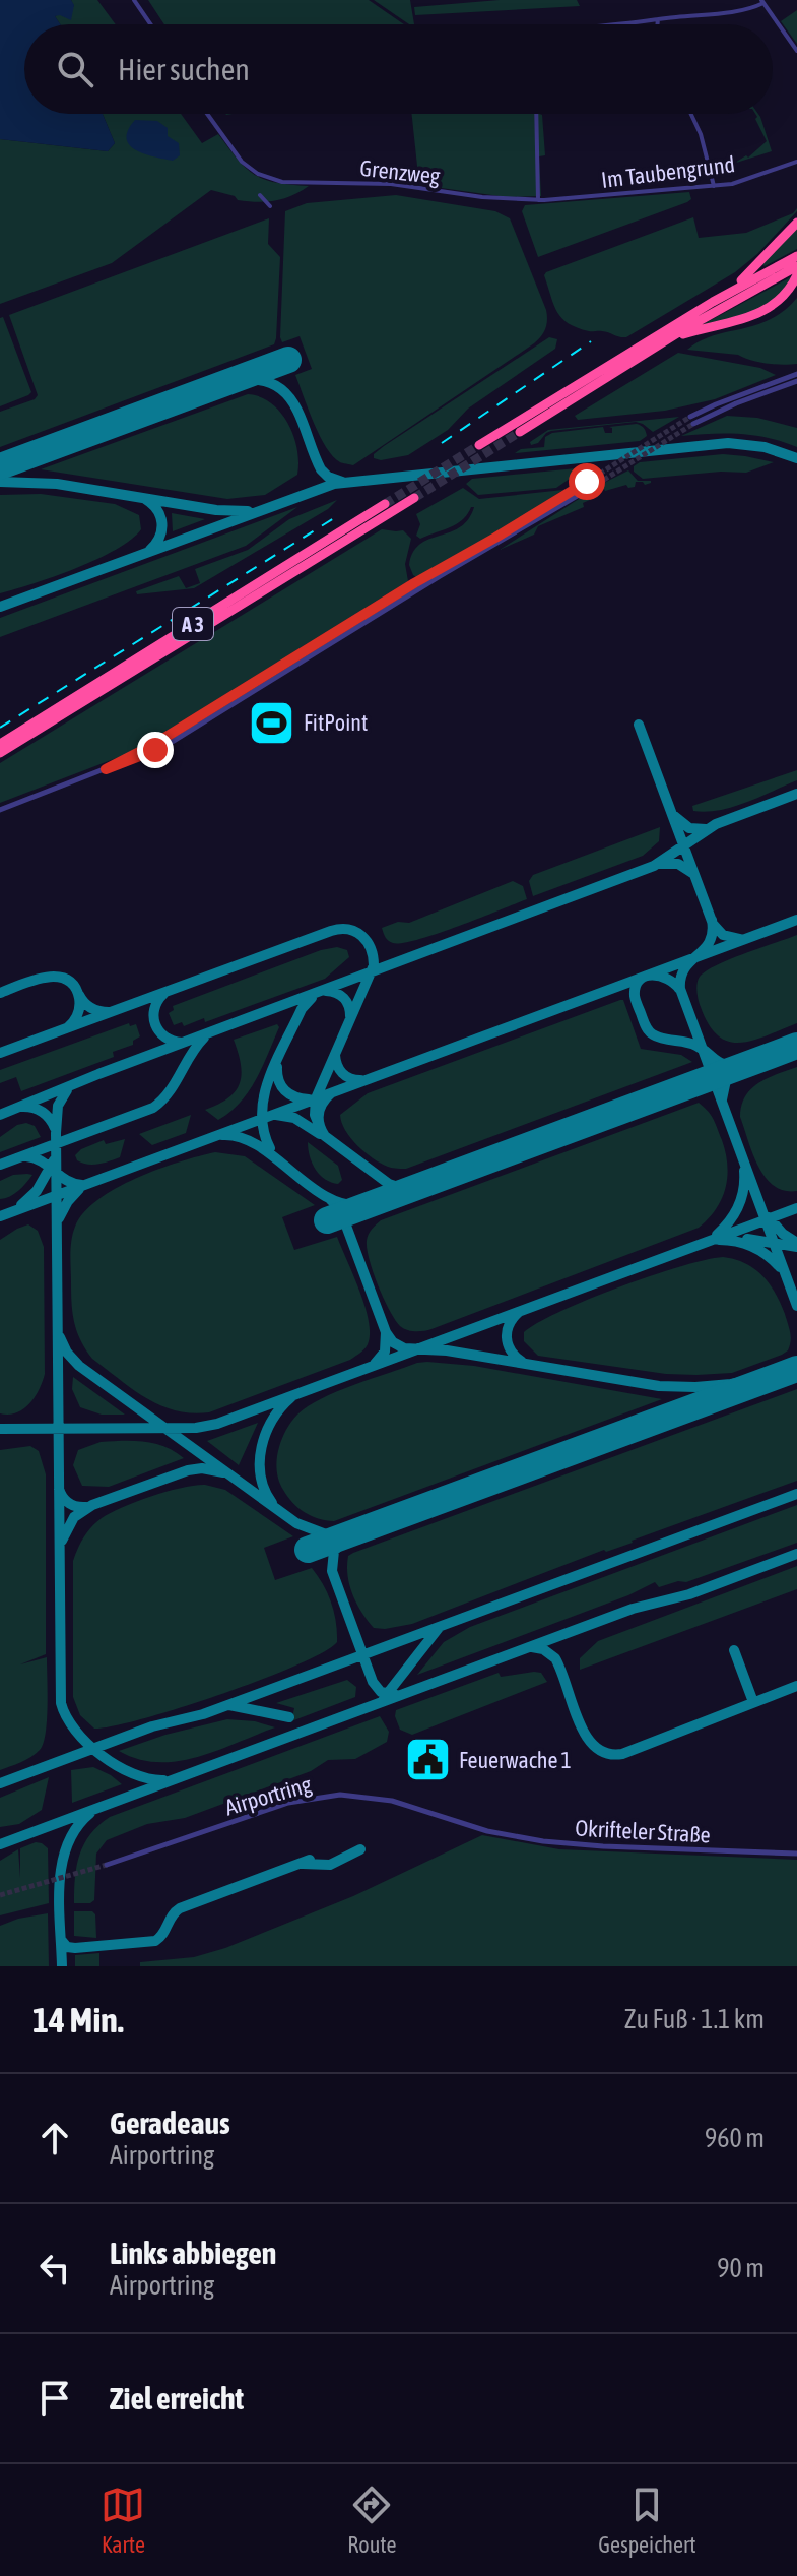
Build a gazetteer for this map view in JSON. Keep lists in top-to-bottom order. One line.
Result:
{"streets":{"highway":["A 3"],"street":["Grenzweg","Im Taubengrund","Airportring","Okrifteler Straße"]},"crossings":[["Grenzweg","Im Taubengrund"],["Airportring","Okrifteler Straße"]],"places":{"sports":["FitPoint"],"public building":["Feuerwache 1"]},"page":{"search":"Hier suchen","heading":["14 Min.","Zu Fuß · 1.1 km"],"list":[["Geradeaus","Airportring","960 m"],["Links abbiegen","Airportring","90 m"],"Ziel erreicht"],"nav":["Karte","Route","Gespeichert"]}}
